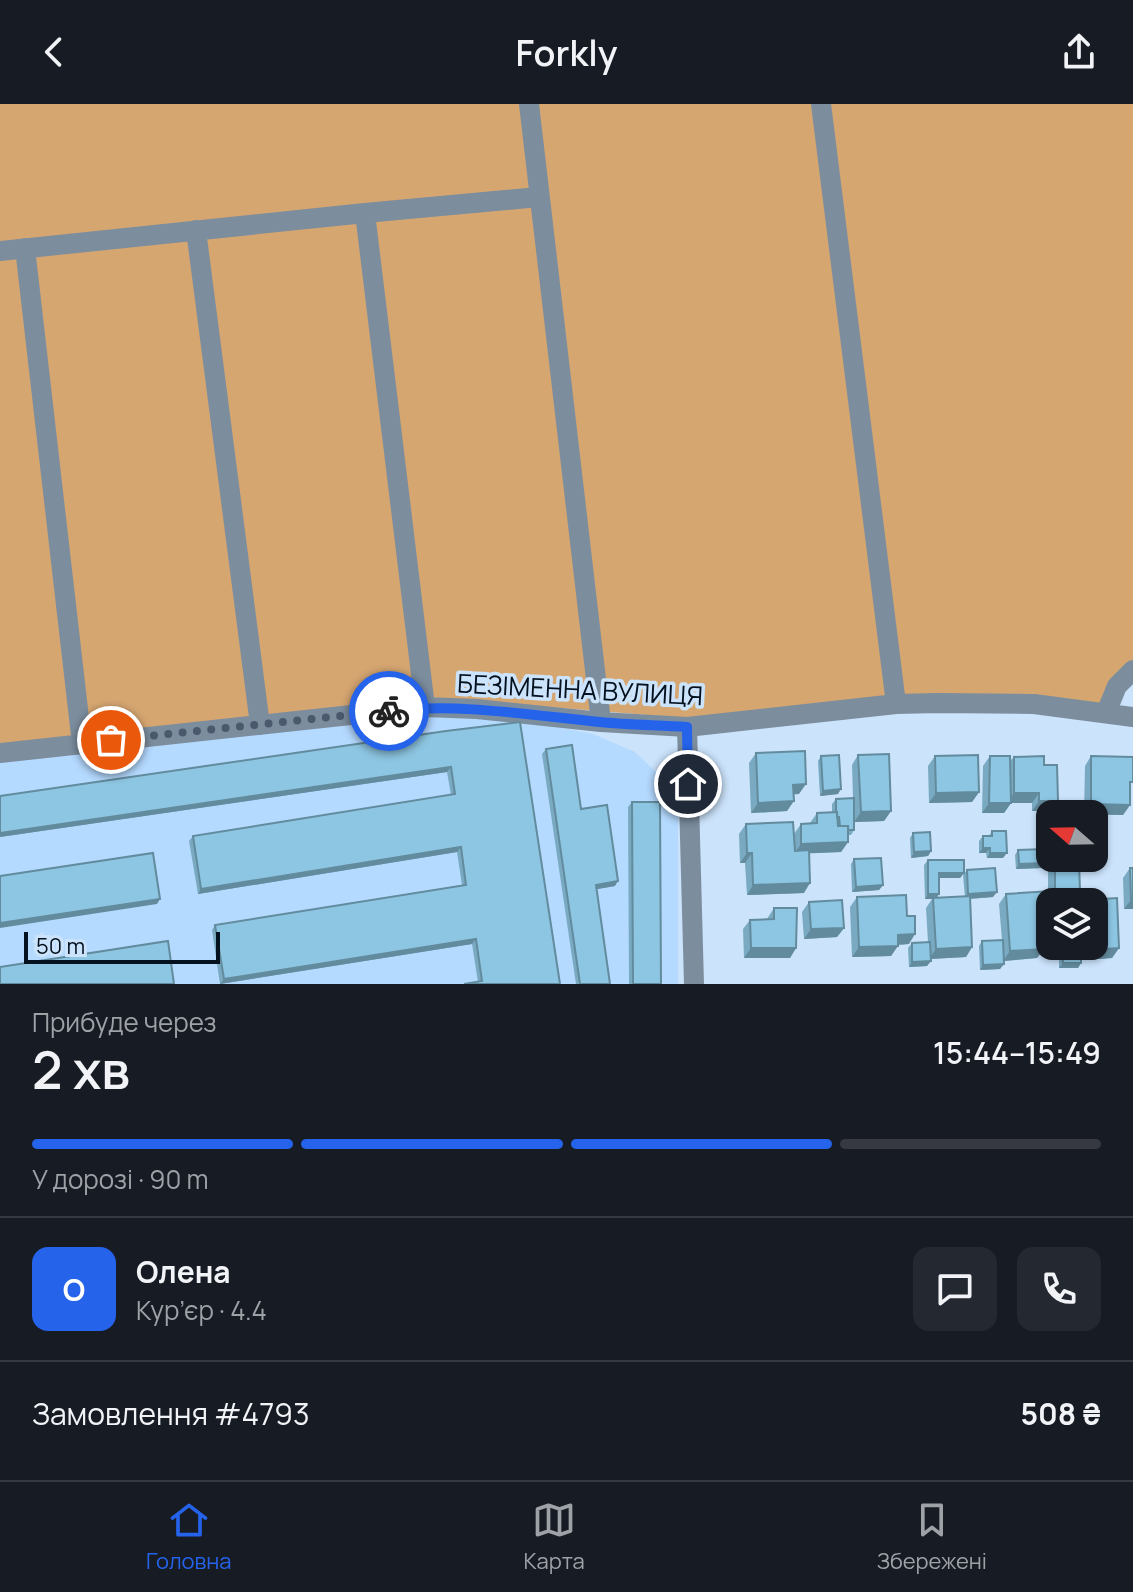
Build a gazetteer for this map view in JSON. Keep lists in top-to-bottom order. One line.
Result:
{"streets":{"street":["БЕЗІМЕННА ВУЛИЦЯ"]},"scale_bar":"50 m","north":"left","page":{"header":"Forkly","scale":"50 m","heading":["2 хв","Прибуде через","15:44–15:49"],"panel":["Олена","Кур’єр · 4.4","Замовлення #4793","508 ₴"],"bar":"У дорозі · 90 m","round":"О","tabs":["Головна","Карта","Збережені"]}}
